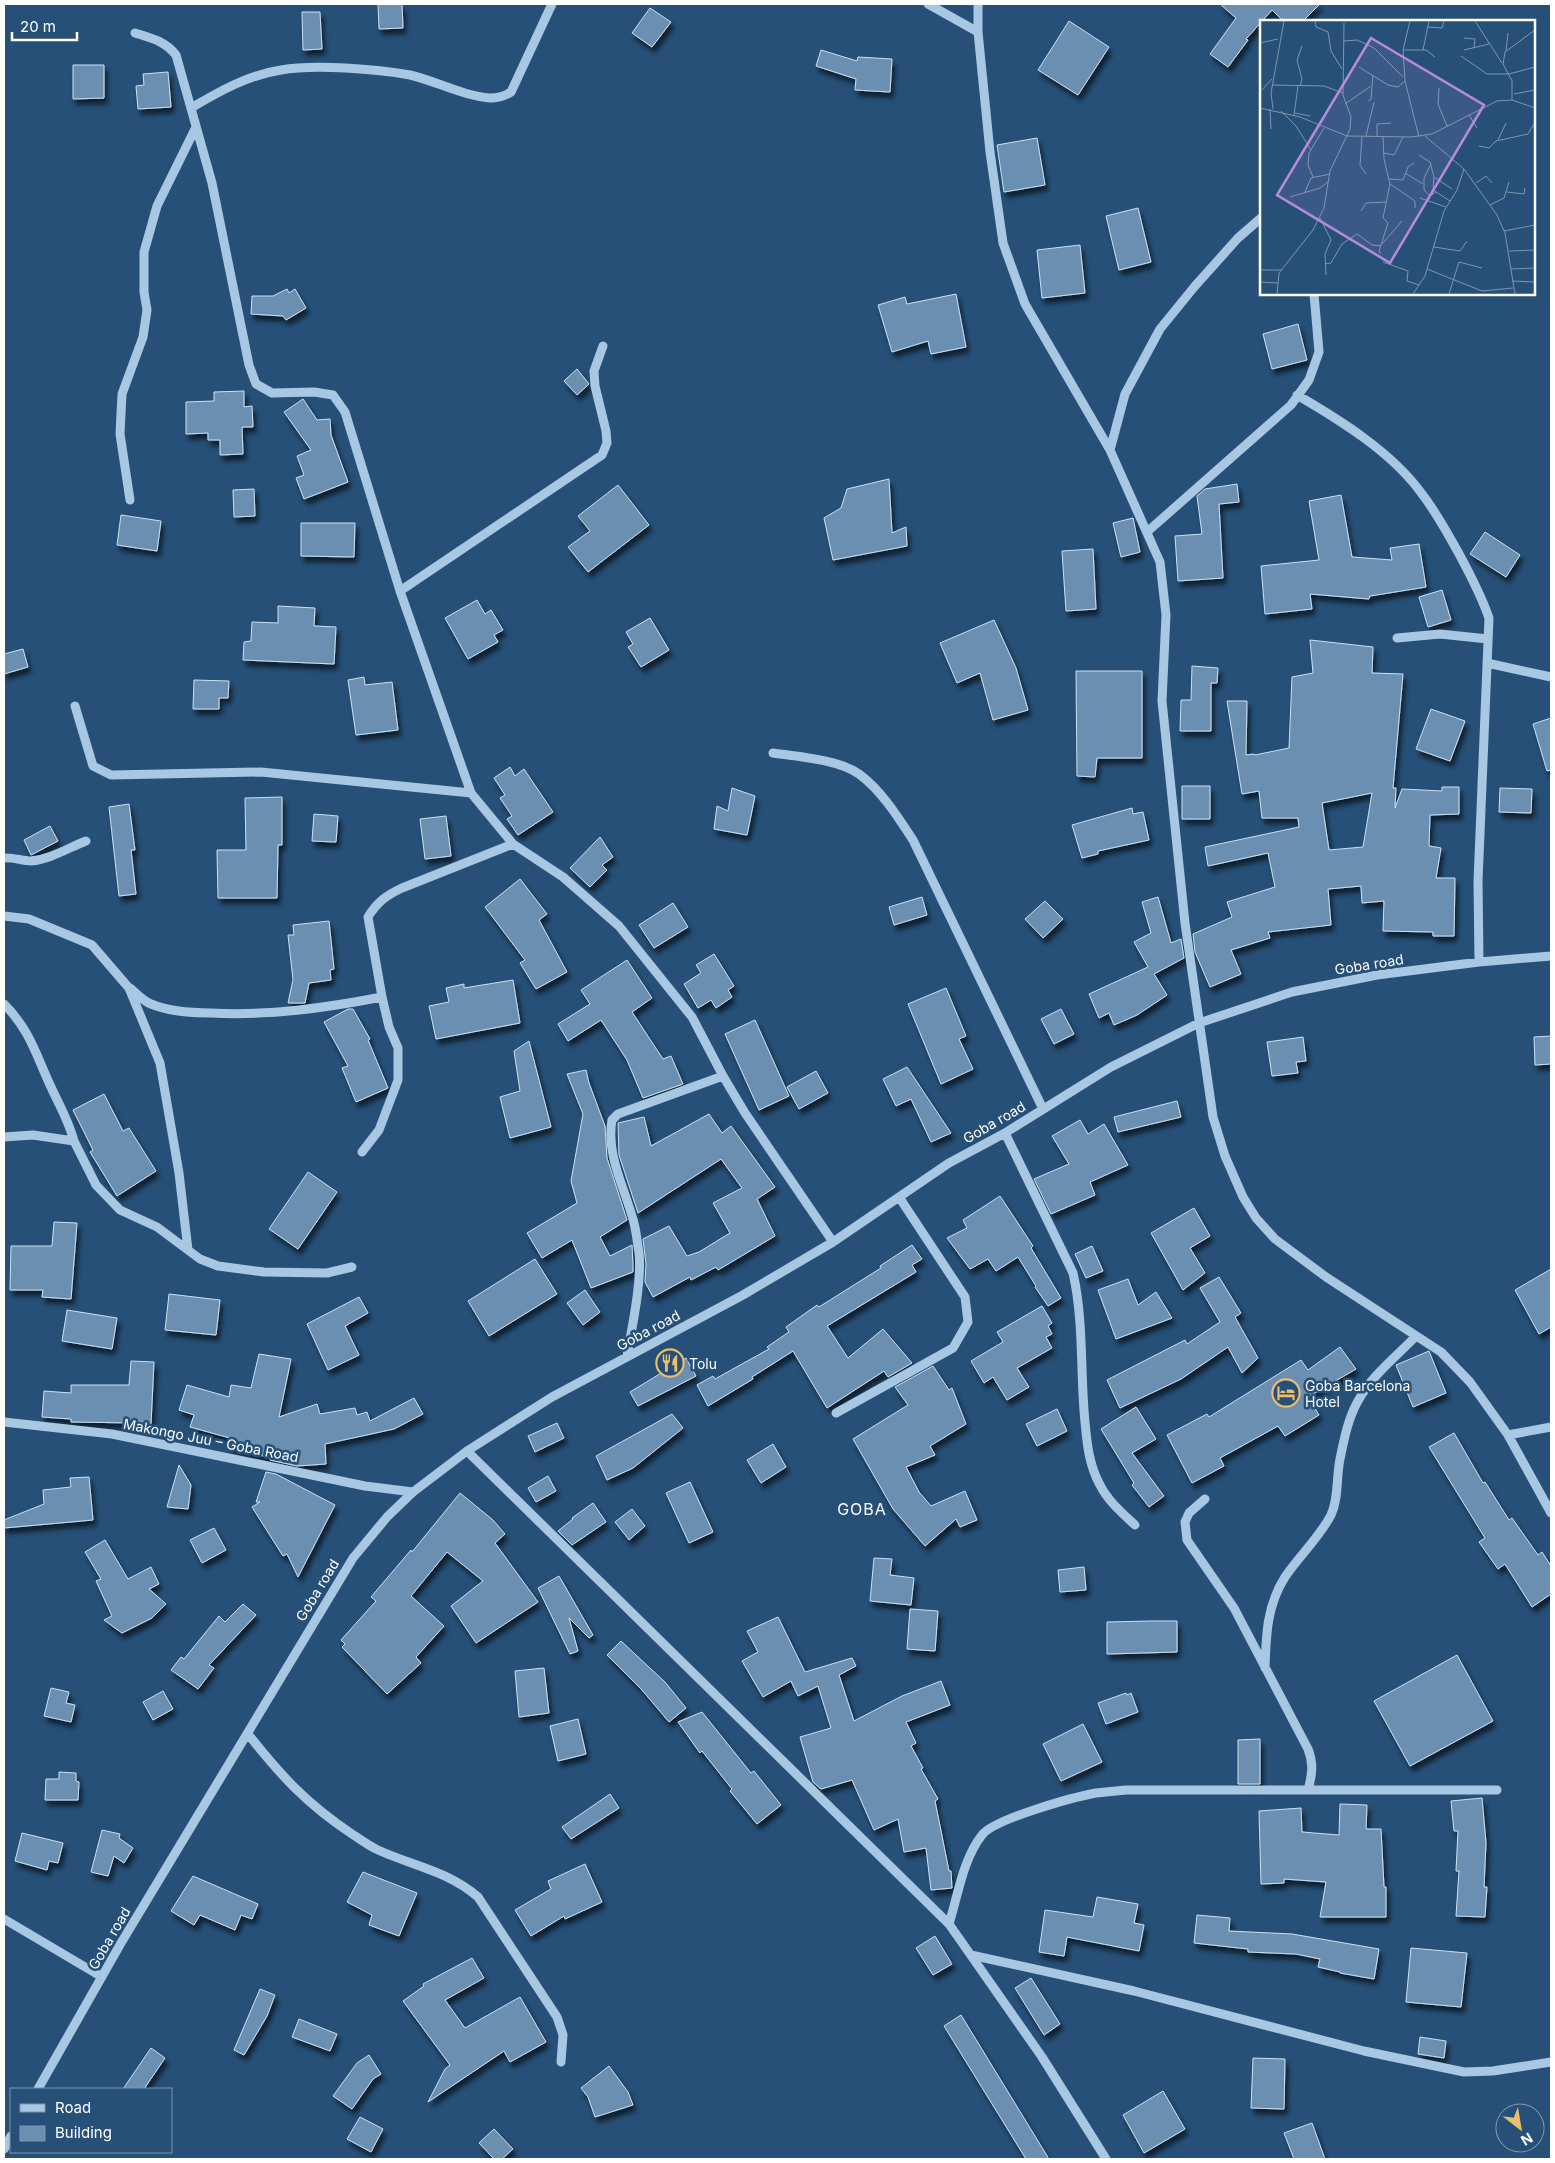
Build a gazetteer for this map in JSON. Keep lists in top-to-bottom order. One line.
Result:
{"streets":{"street":["Goba road","Makongo Juu – Goba Road"]},"crossings":[["Goba road","Makongo Juu – Goba Road"]],"districts":["GOBA"],"places":{"restaurant":["Tolu"],"hotel":["Goba Barcelona Hotel"]},"legend":["Road","Building"],"scale_bar":"20 m","north":"bottom right"}
